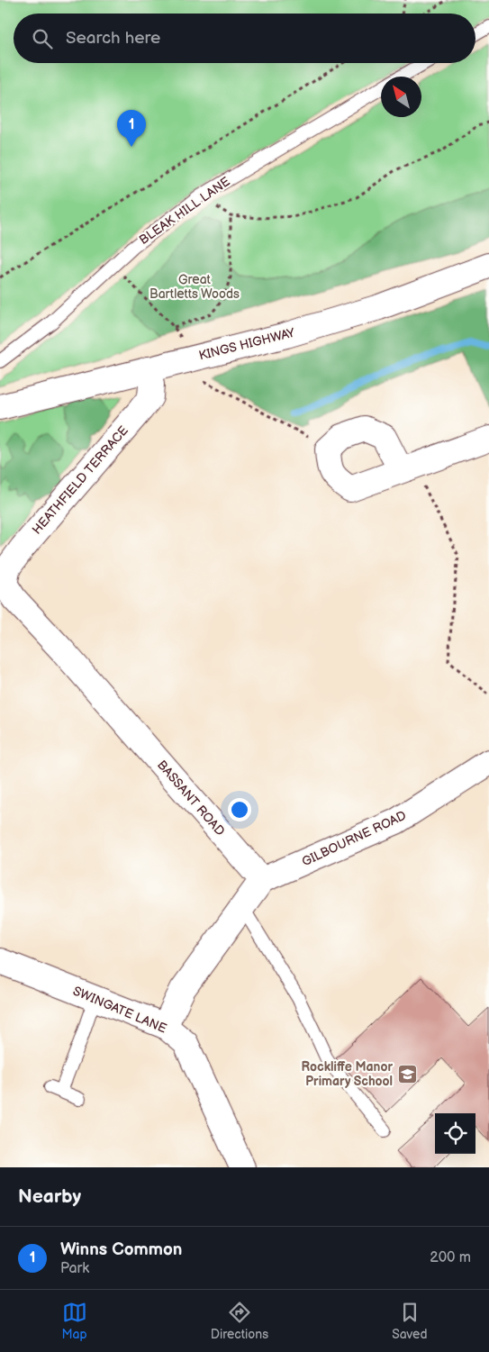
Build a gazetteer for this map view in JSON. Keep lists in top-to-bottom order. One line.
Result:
{"streets":{"street":["KINGS HIGHWAY","HEATHFIELD TERRACE","BASSANT ROAD","GILBOURNE ROAD","SWINGATE LANE"],"lane":["BLEAK HILL LANE"]},"crossings":[["KINGS HIGHWAY","HEATHFIELD TERRACE"],["HEATHFIELD TERRACE","BASSANT ROAD"],["BASSANT ROAD","GILBOURNE ROAD"]],"parks":["Great Bartletts Woods"],"places":{"school or university":["Rockliffe Manor Primary School"]},"north":"top left","page":{"search":"Search here","pins":"1","heading":"Nearby","list":[{"mark":"1","name":"Winns Common","note":"Park","value":"200 m"}],"nav":["Map","Directions","Saved"]}}
